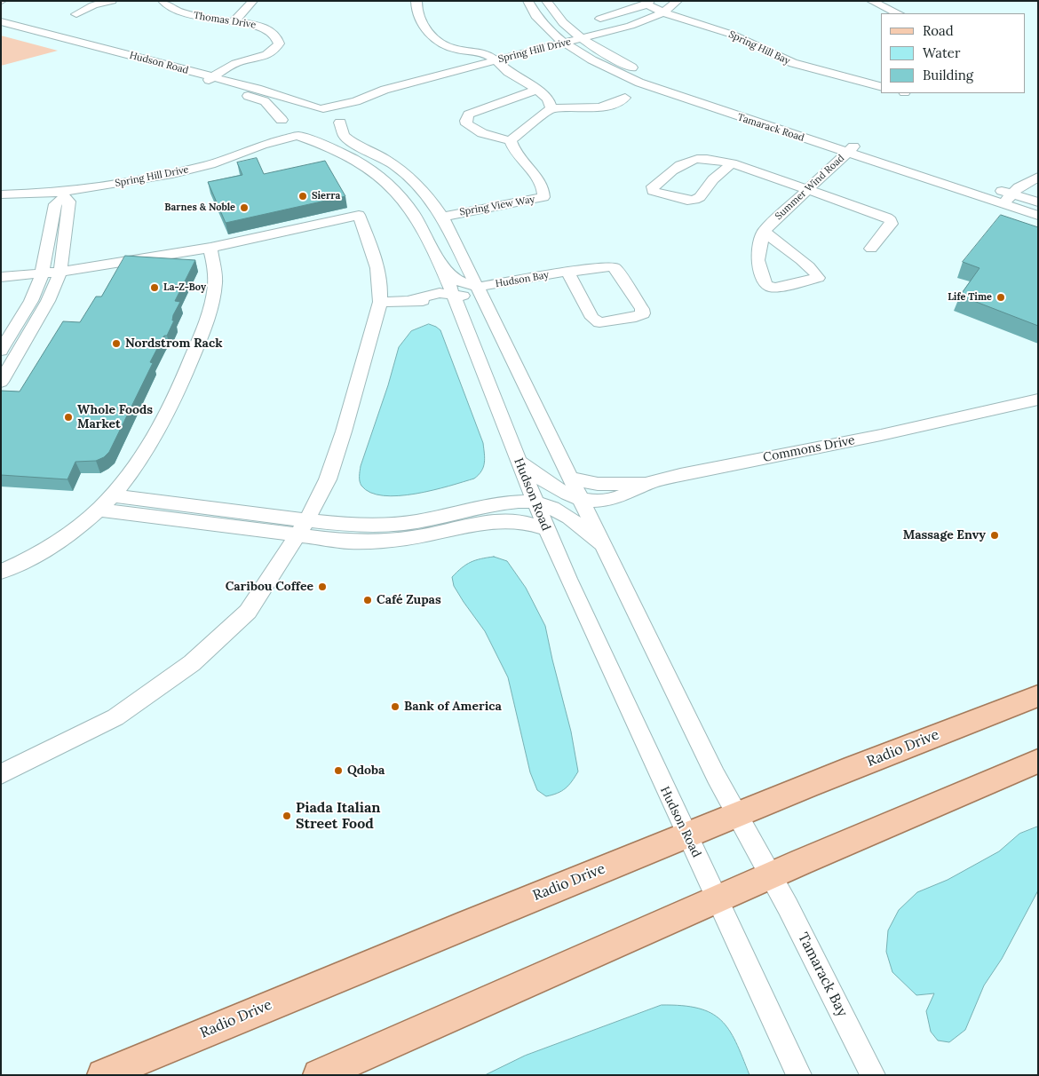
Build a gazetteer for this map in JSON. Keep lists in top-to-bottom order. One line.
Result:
{"streets":{"main road":["Radio Drive"],"street":["Thomas Drive","Spring Hill Bay","Spring Hill Drive","Hudson Road","Tamarack Road","Summer Wind Road","Spring View Way","Hudson Bay","Commons Drive","Tamarack Bay"]},"crossings":[["Thomas Drive","Hudson Road"],["Spring Hill Bay","Spring Hill Drive"],["Spring Hill Drive","Hudson Road"],["Spring Hill Drive","Tamarack Road"],["Hudson Road","Radio Drive"],["Tamarack Road","Summer Wind Road"]],"places":["Sierra","Barnes & Noble","La-Z-Boy","Life Time","Nordstrom Rack","Whole Foods Market","Massage Envy","Caribou Coffee","Café Zupas","Bank of America","Qdoba","Piada Italian Street Food"],"legend":["Road","Water","Building"]}
